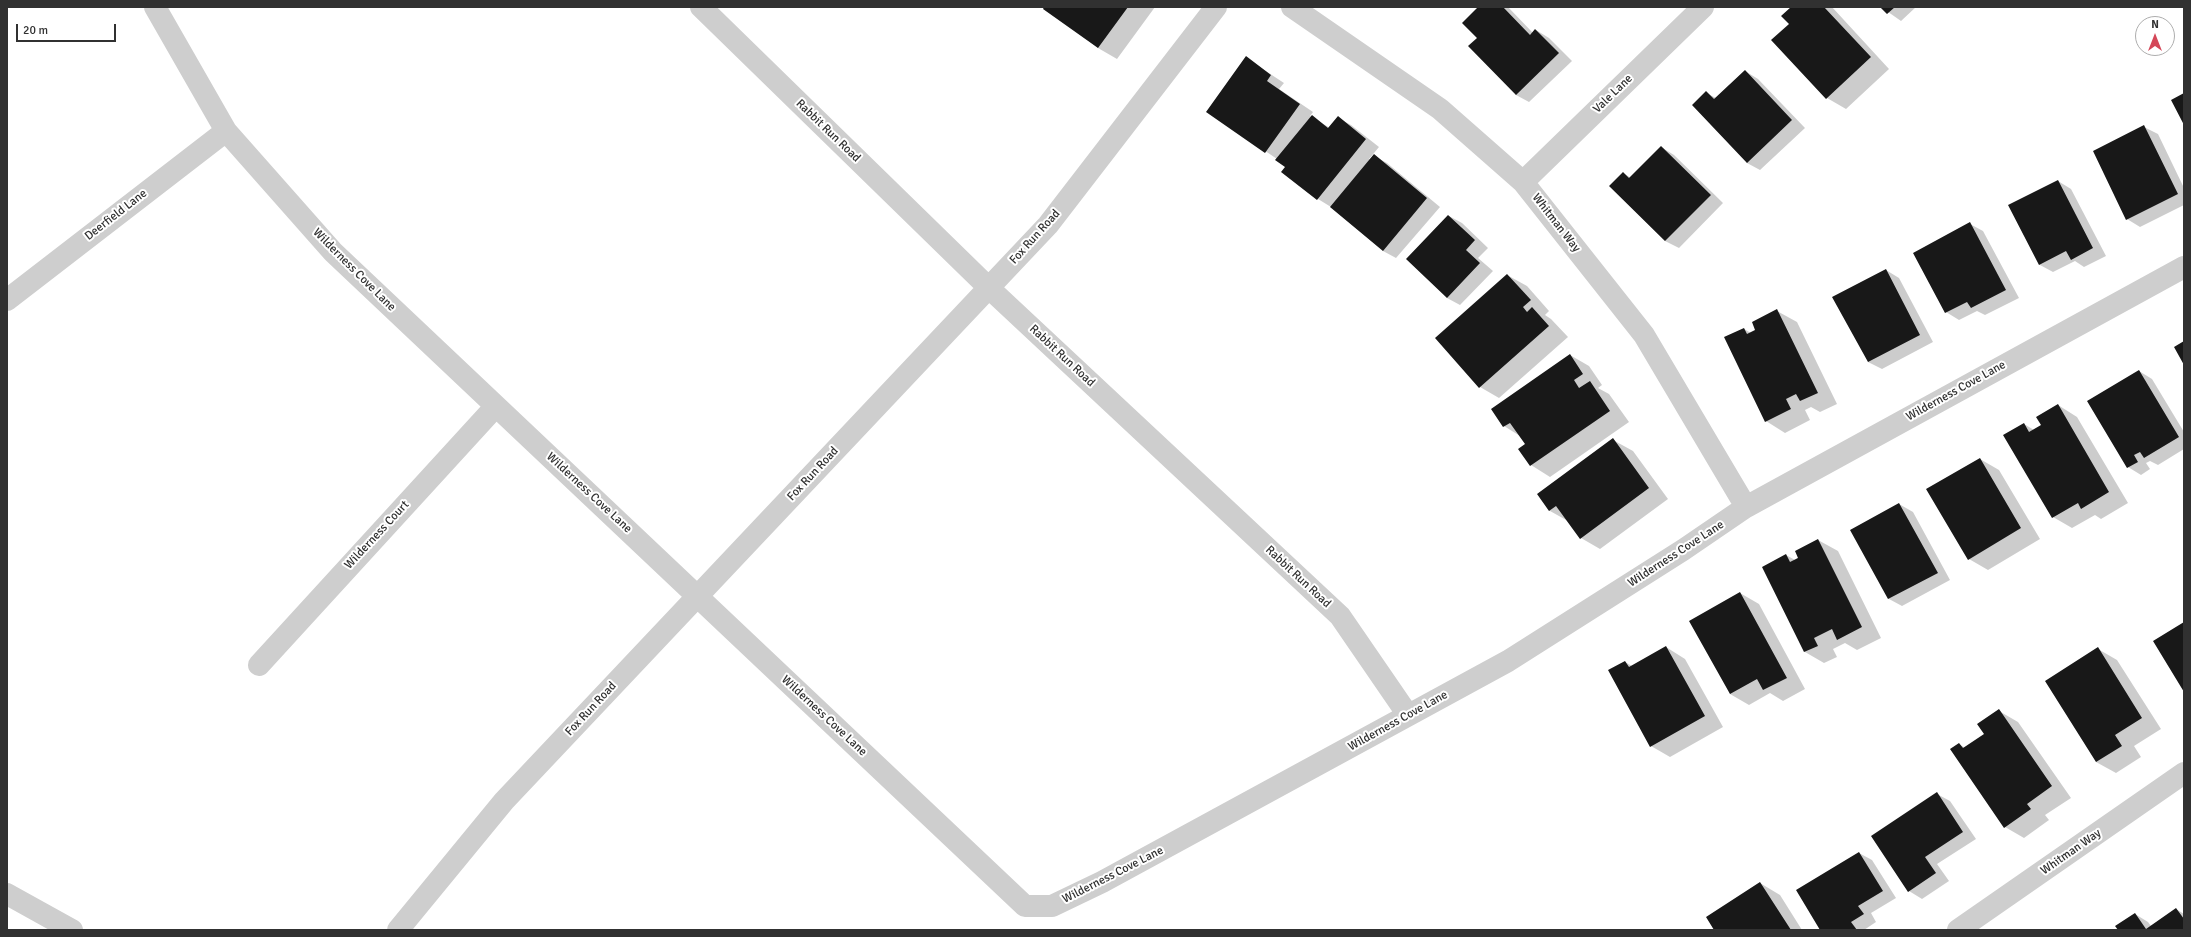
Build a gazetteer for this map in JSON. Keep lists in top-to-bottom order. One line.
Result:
{"streets":{"street":["Vale Lane","Rabbit Run Road","Deerfield Lane","Whitman Way","Fox Run Road","Wilderness Cove Lane","Wilderness Court"]},"crossings":[["Vale Lane","Whitman Way"],["Rabbit Run Road","Fox Run Road"],["Rabbit Run Road","Wilderness Cove Lane"],["Deerfield Lane","Wilderness Cove Lane"],["Whitman Way","Wilderness Cove Lane"],["Fox Run Road","Wilderness Cove Lane"],["Wilderness Cove Lane","Wilderness Court"]],"scale_bar":"20 m","north":"top"}
